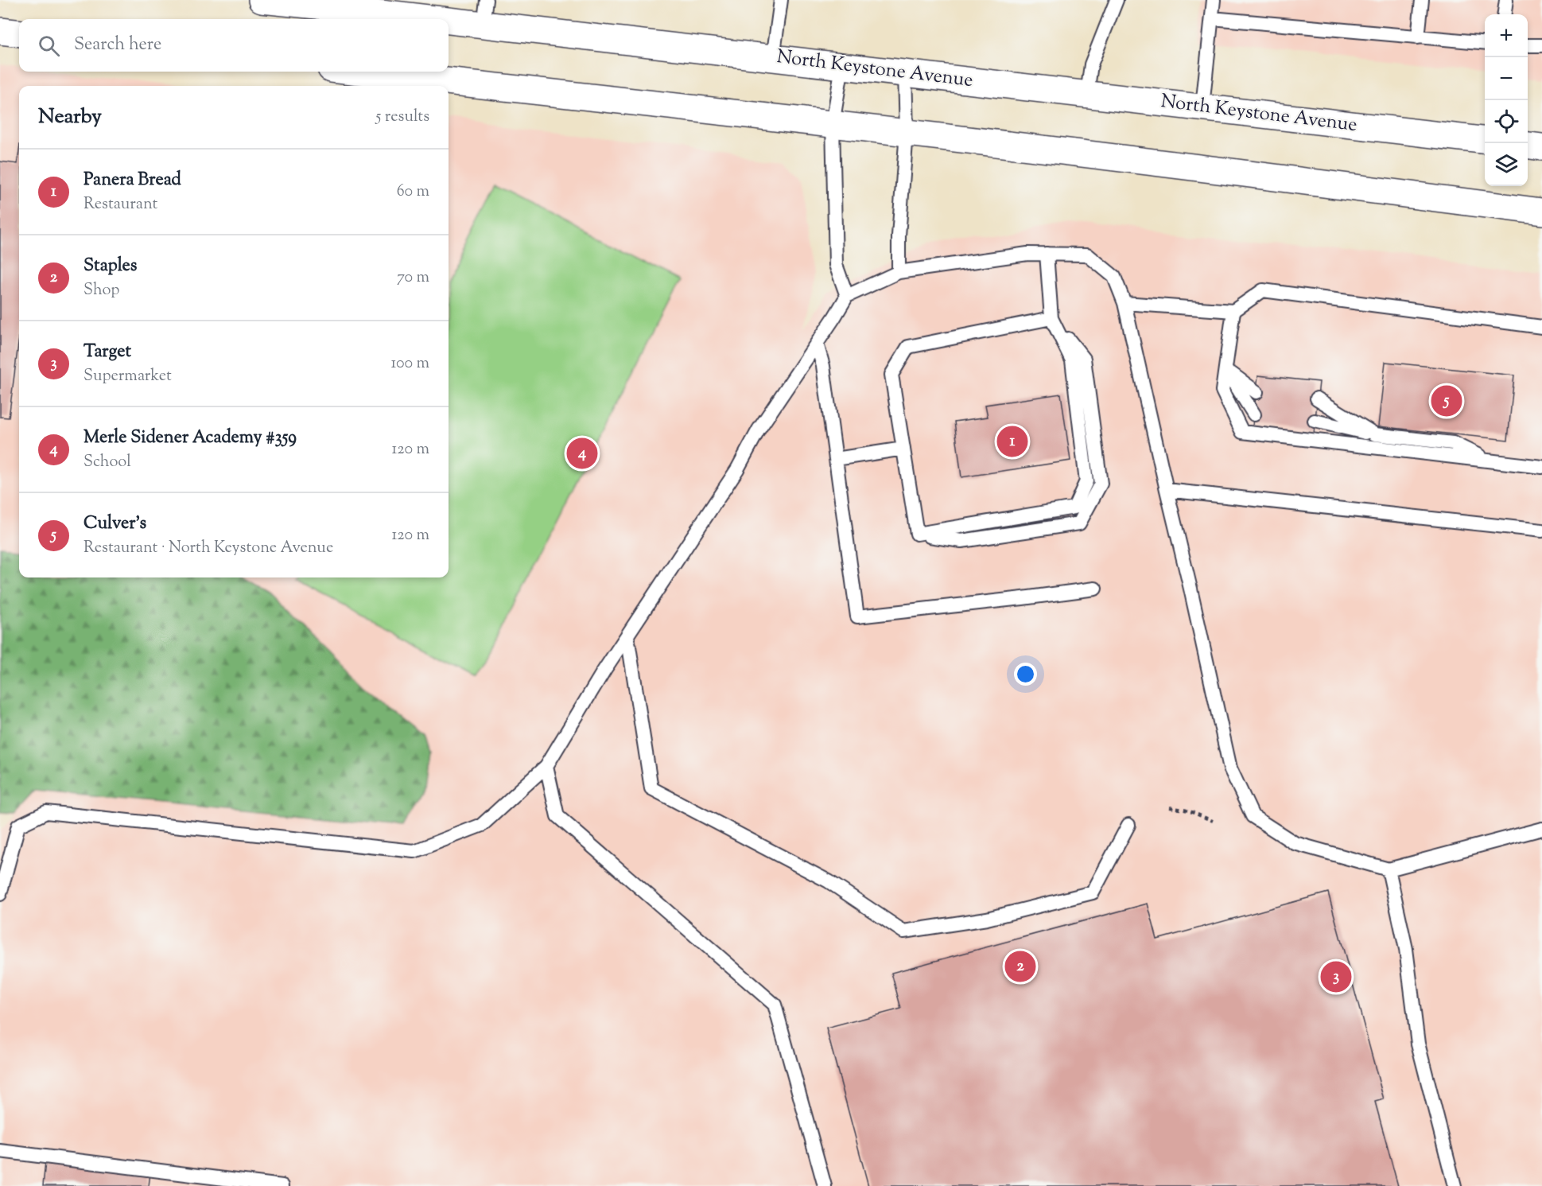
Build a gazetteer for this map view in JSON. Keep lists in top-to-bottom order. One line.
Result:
{"streets":{"main road":["North Keystone Avenue"]},"page":{"map_buttons":["+","−"],"search":"Search here","heading":["Nearby","5 results"],"list":[{"mark":"1","name":"Panera Bread","note":"Restaurant","value":"60 m"},{"mark":"2","name":"Staples","note":"Shop","value":"70 m"},{"mark":"3","name":"Target","note":"Supermarket","value":"100 m"},{"mark":"4","name":"Merle Sidener Academy #359","note":"School","value":"120 m"},{"mark":"5","name":"Culver's","note":"Restaurant · North Keystone Avenue","value":"120 m"}],"pins":["5","1","4","2","3"]}}
